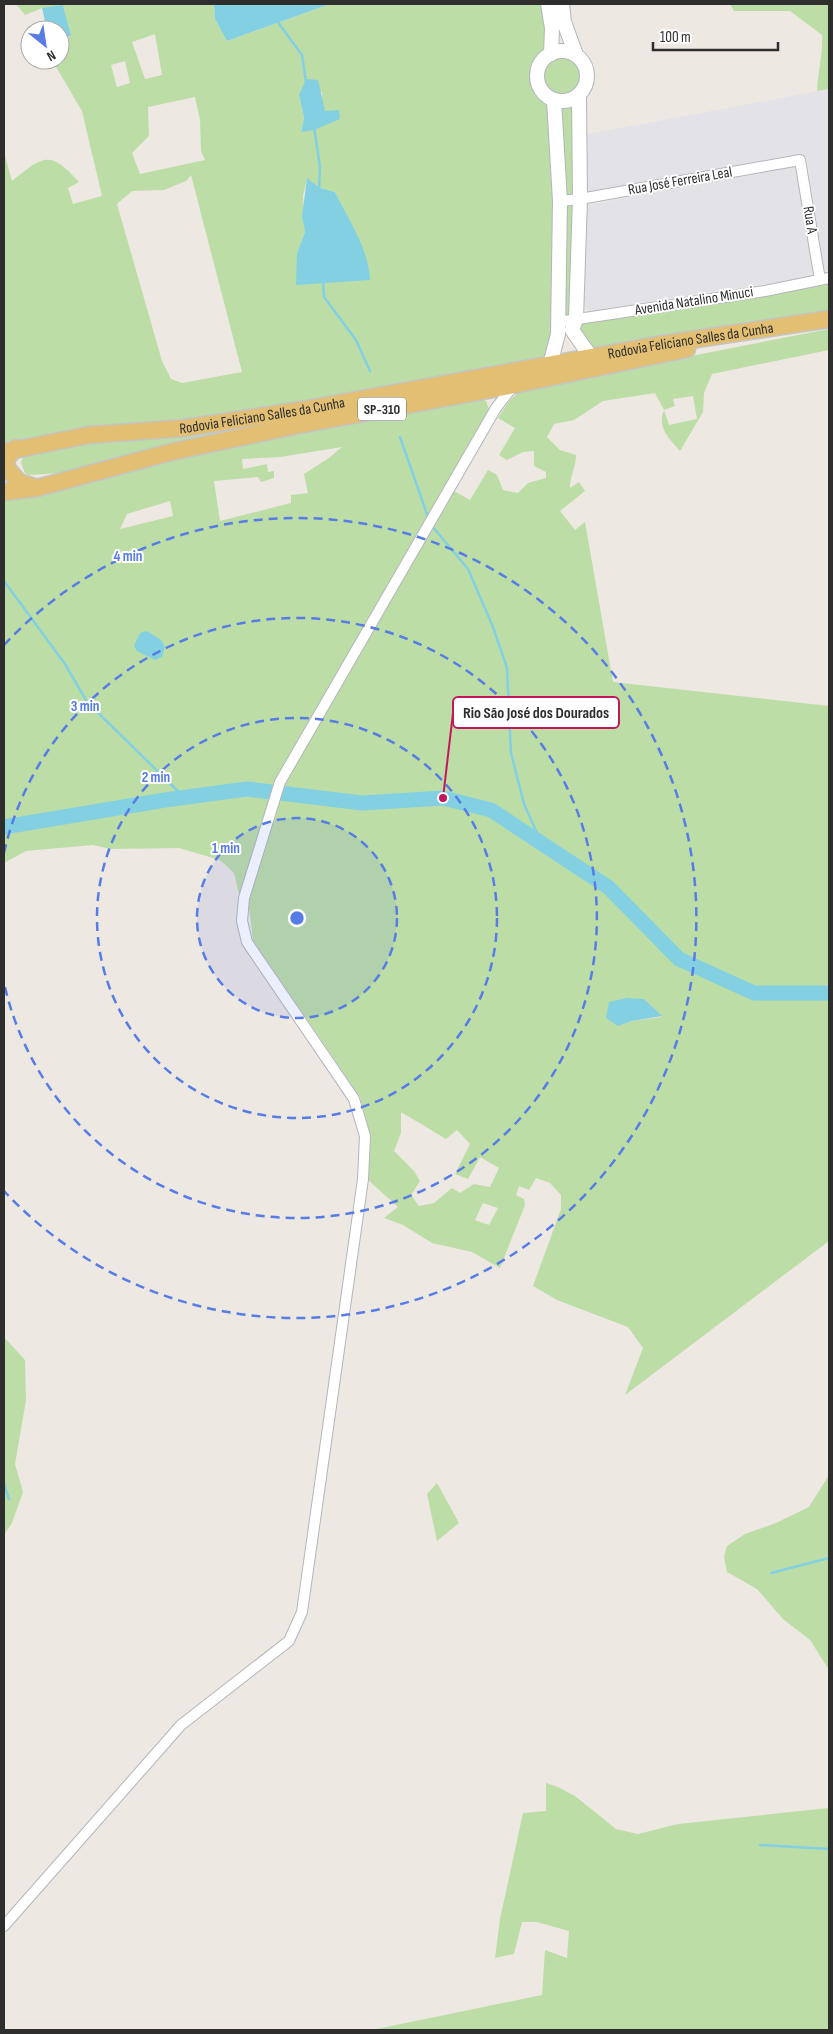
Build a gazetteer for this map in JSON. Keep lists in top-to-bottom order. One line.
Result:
{"streets":{"main road":["Rodovia Feliciano Salles da Cunha","SP-310"],"street":["Rua José Ferreira Leal","Rua A","Avenida Natalino Minuci"]},"crossings":[["Rua José Ferreira Leal","Rua A"],["Rua A","Avenida Natalino Minuci"],["Rodovia Feliciano Salles da Cunha","SP-310"]],"places":["Rio São José dos Dourados"],"scale_bar":"100 m","north":"bottom right","rings":["4 min","3 min","2 min","1 min"]}
